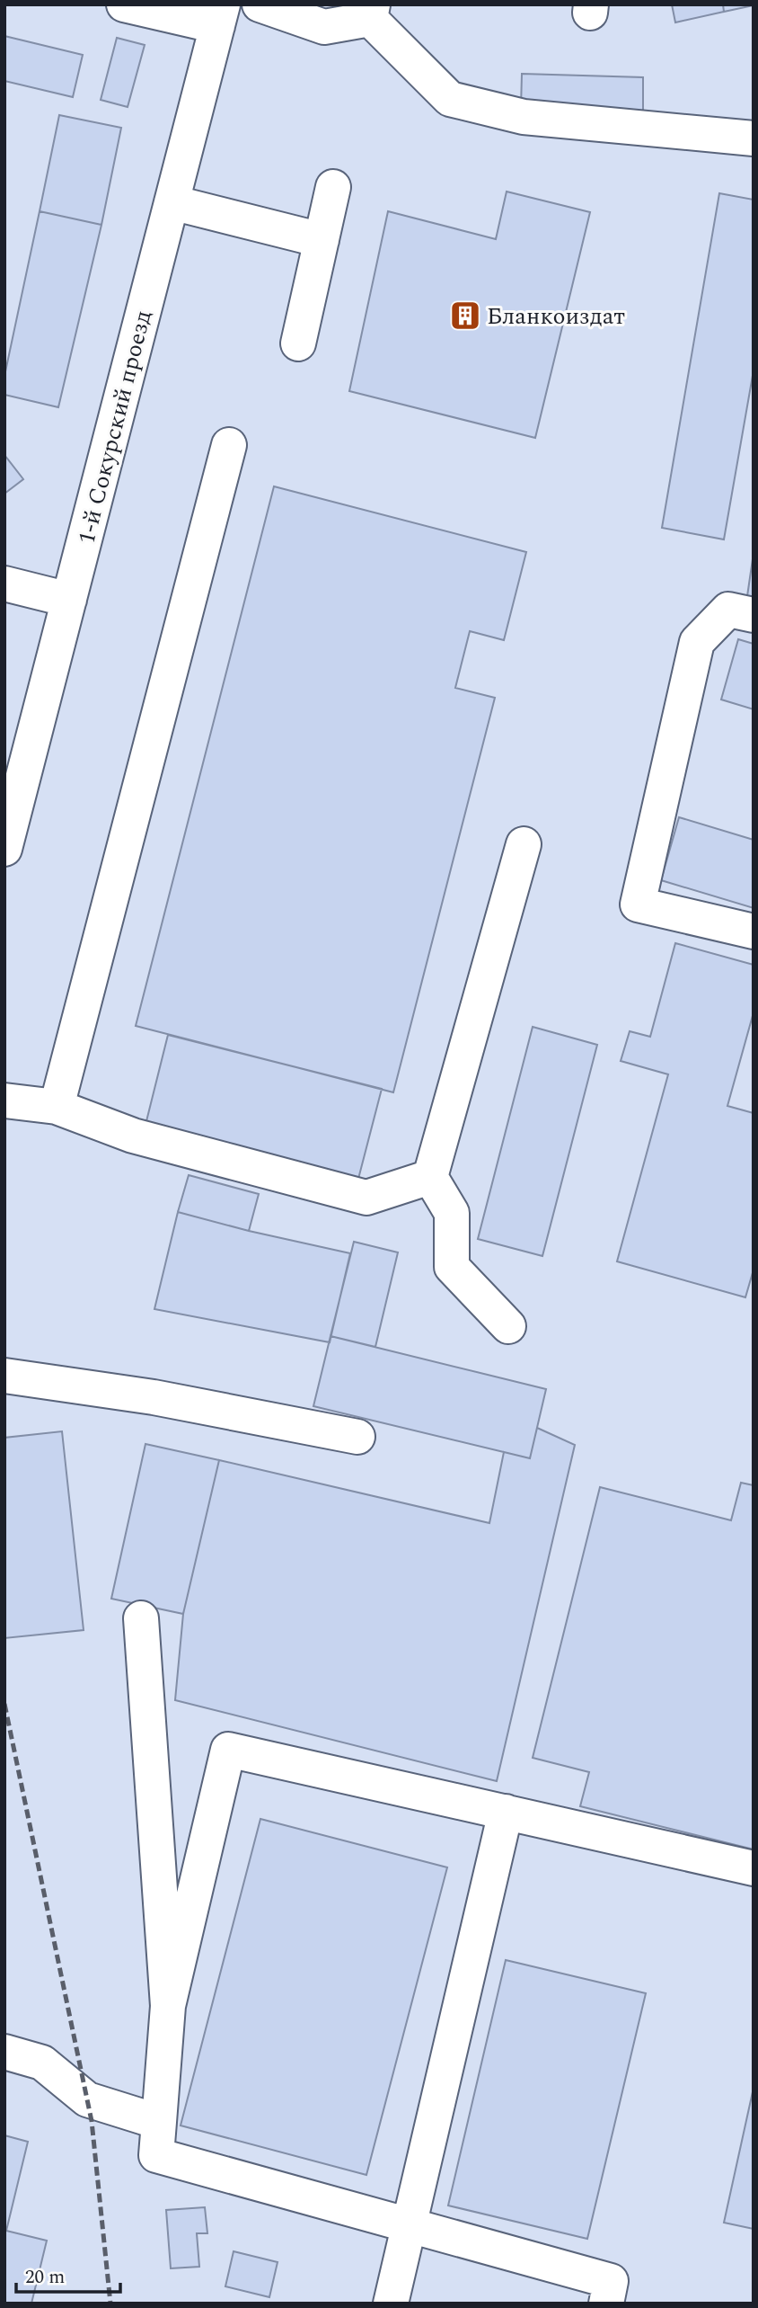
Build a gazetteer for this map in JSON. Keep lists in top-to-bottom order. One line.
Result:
{"streets":{"street":["1-й Сокурский проезд"]},"places":{"building":["Бланкоиздат"]},"scale_bar":"20 m"}
